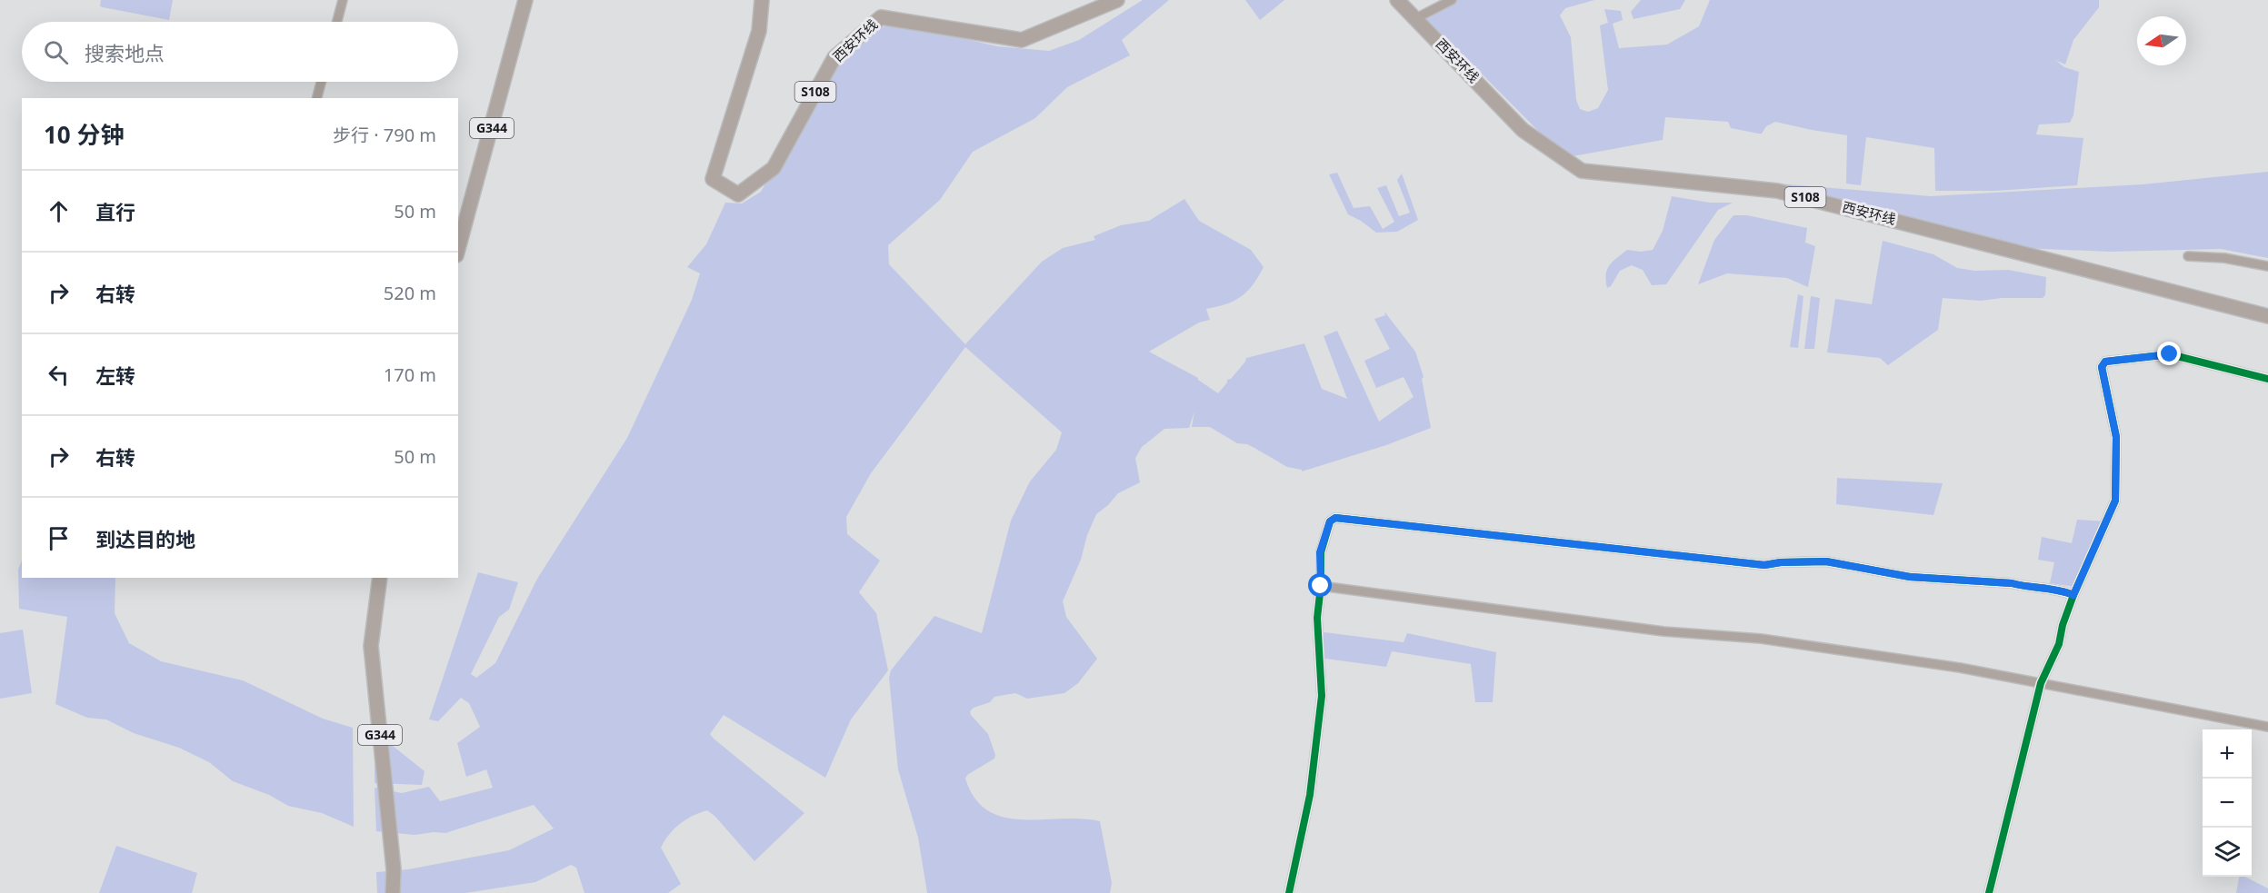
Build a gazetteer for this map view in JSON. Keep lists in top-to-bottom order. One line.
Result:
{"streets":{"main road":["西安环线","S108","G344"]},"north":"left","page":{"search":"搜索地点","heading":["10 分钟","步行 · 790 m"],"list":[["直行","50 m"],["右转","520 m"],["左转","170 m"],["右转","50 m"],"到达目的地"],"map_buttons":["+","−"]}}
